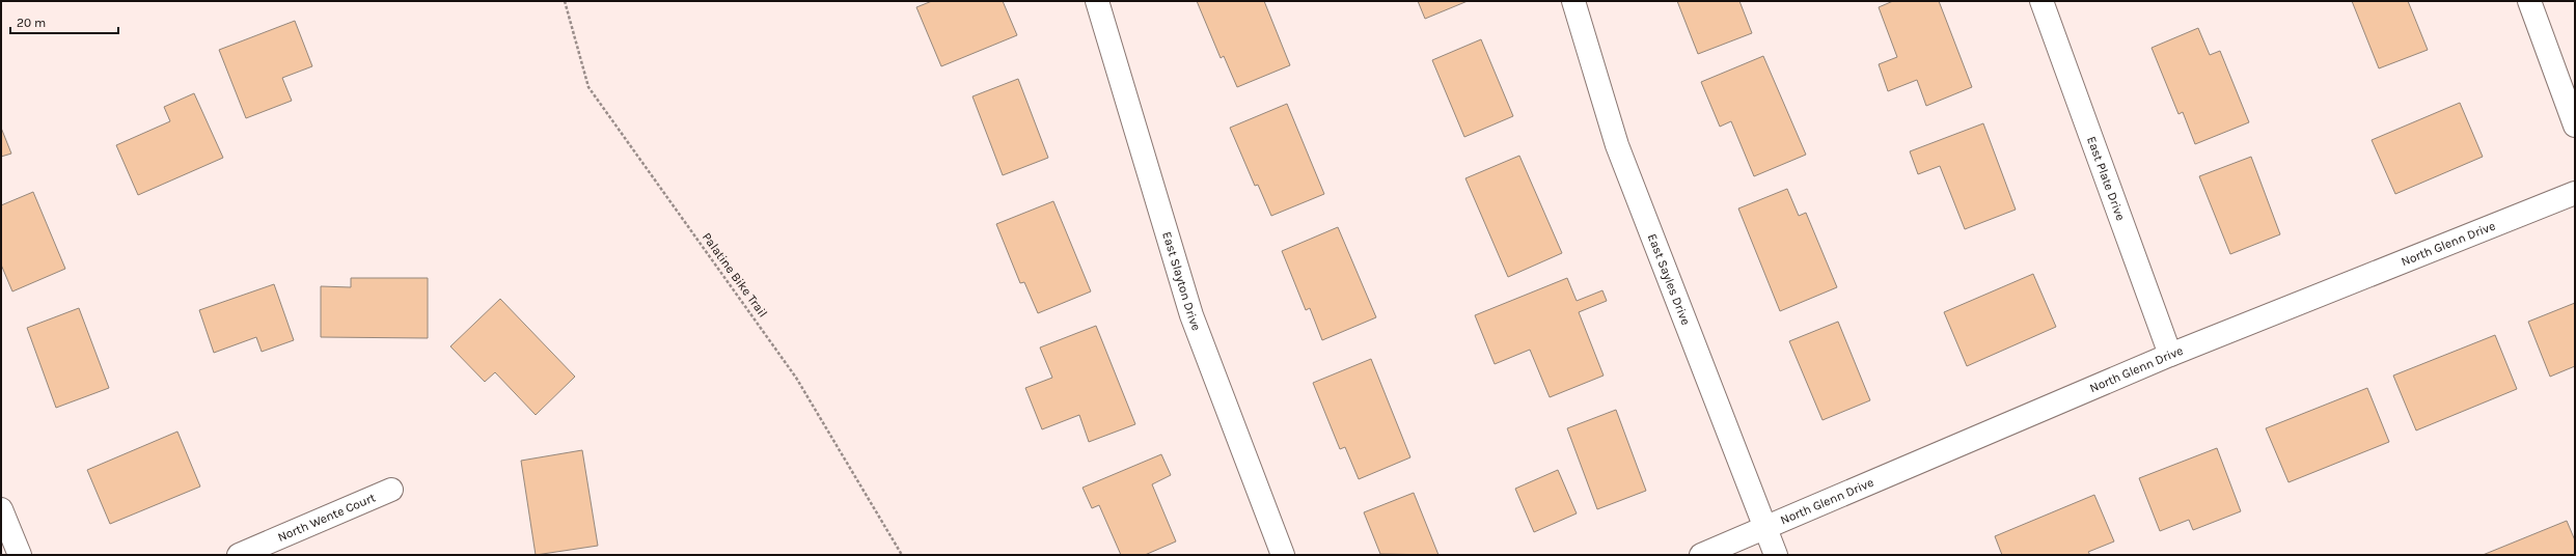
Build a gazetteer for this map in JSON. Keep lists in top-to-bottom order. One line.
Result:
{"streets":{"street":["East Plate Drive","North Glenn Drive","East Sayles Drive","East Slayton Drive","North Wente Court"],"path":["Palatine Bike Trail"]},"crossings":[["East Plate Drive","North Glenn Drive"],["North Glenn Drive","East Sayles Drive"]],"scale_bar":"20 m"}
